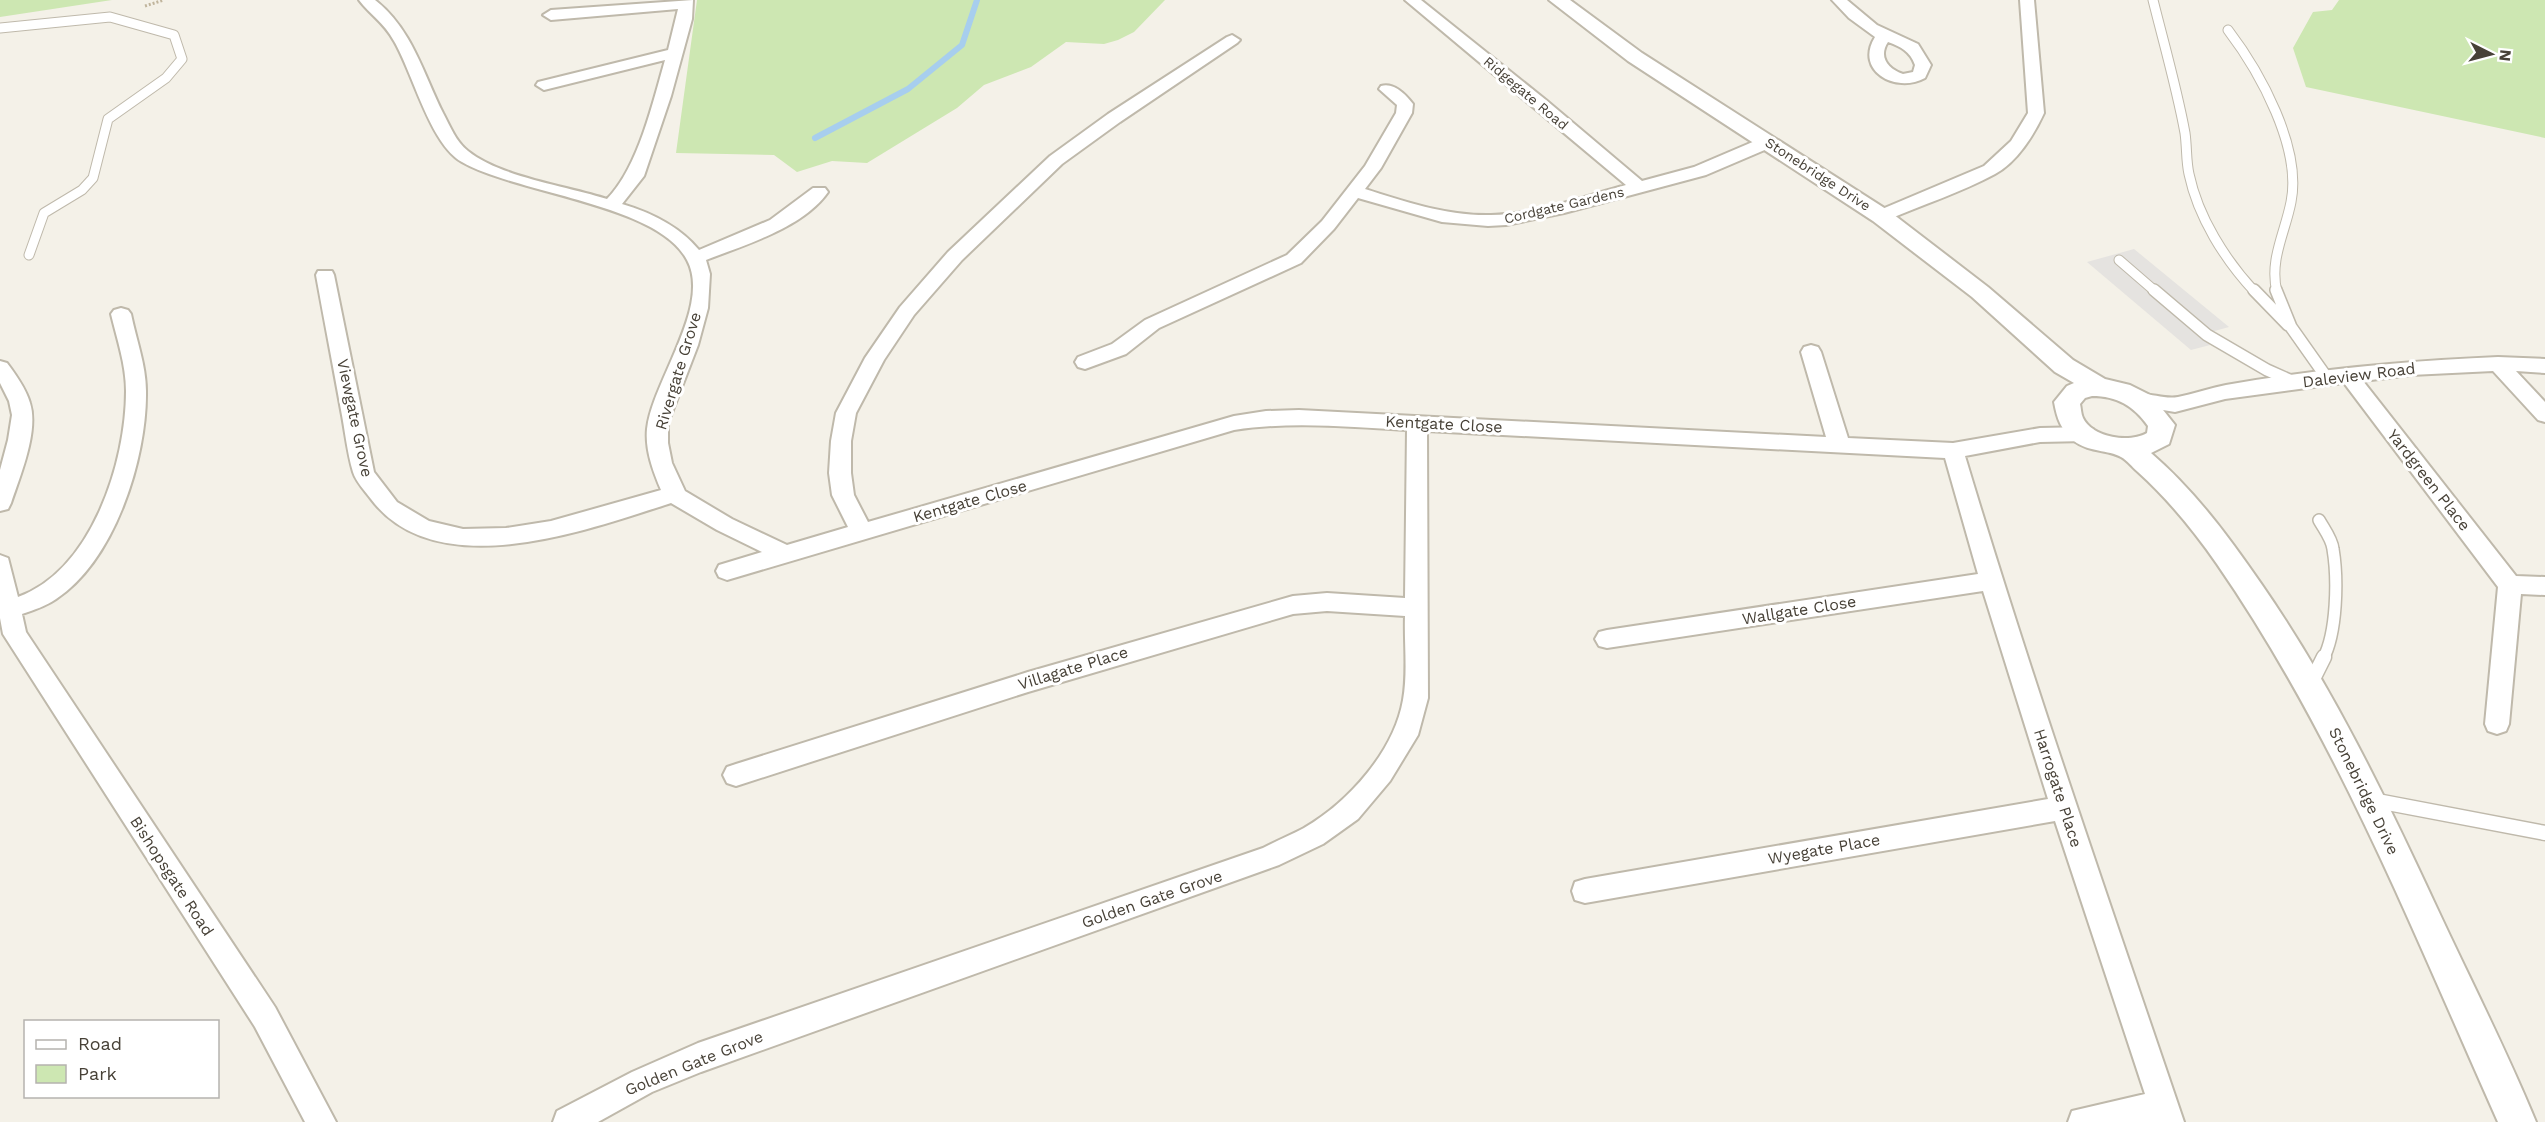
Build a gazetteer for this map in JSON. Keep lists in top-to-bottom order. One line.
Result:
{"streets":{"street":["Ridgegate Road","Stonebridge Drive","Cordgate Gardens","Rivergate Grove","Daleview Road","Viewgate Grove","Kentgate Close","Yardgreen Place","Wallgate Close","Villagate Place","Harrogate Place","Wyegate Place","Bishopsgate Road","Golden Gate Grove"]},"crossings":[["Ridgegate Road","Cordgate Gardens"],["Stonebridge Drive","Cordgate Gardens"],["Stonebridge Drive","Daleview Road"],["Stonebridge Drive","Kentgate Close"],["Rivergate Grove","Viewgate Grove"],["Daleview Road","Yardgreen Place"],["Kentgate Close","Harrogate Place"],["Kentgate Close","Golden Gate Grove"],["Wallgate Close","Harrogate Place"],["Villagate Place","Golden Gate Grove"],["Harrogate Place","Wyegate Place"]],"legend":["Road","Park"],"north":"right"}
